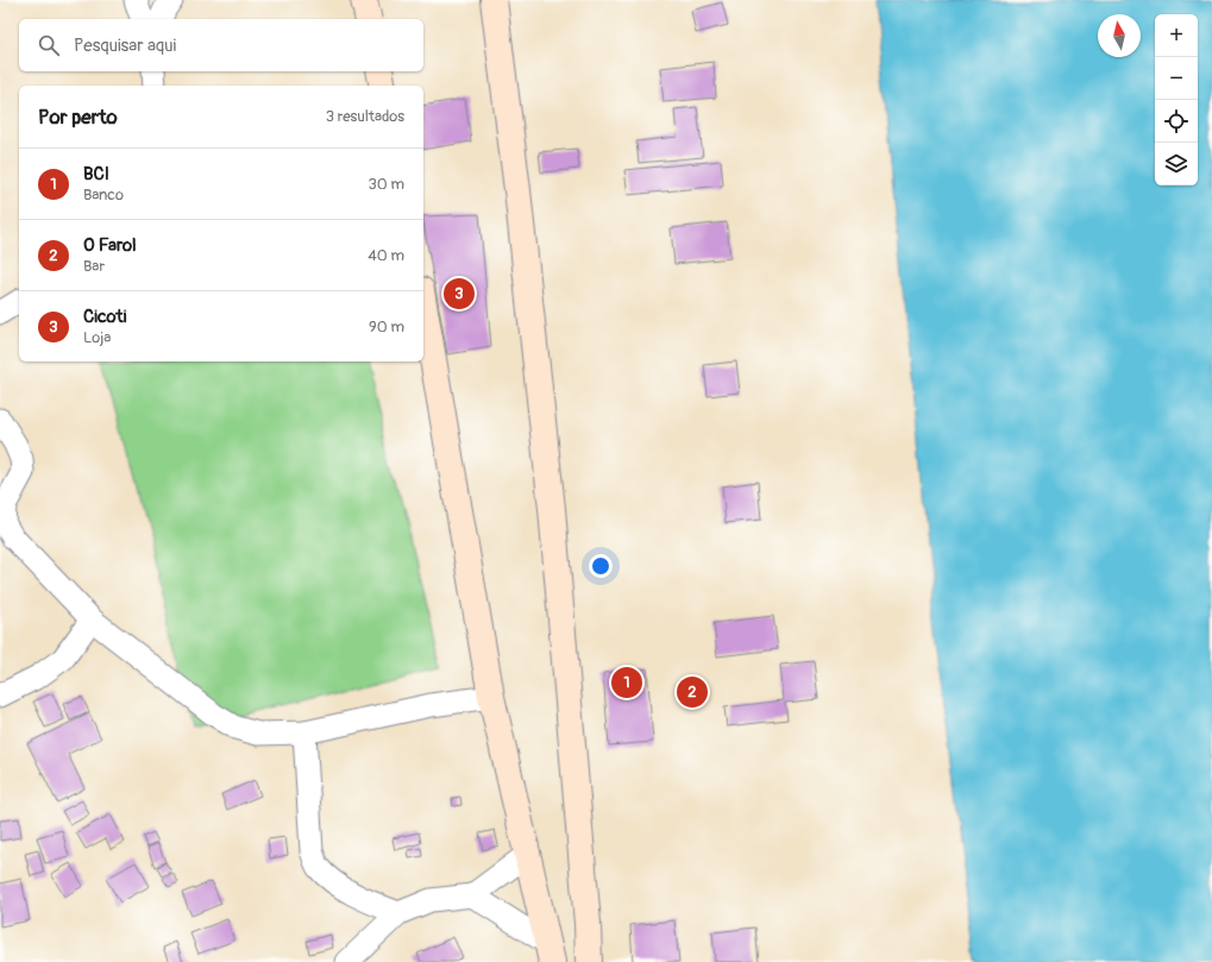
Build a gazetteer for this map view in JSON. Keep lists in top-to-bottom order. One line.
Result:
{"north":"top","page":{"map_buttons":["+","−"],"search":"Pesquisar aqui","heading":["Por perto","3 resultados"],"list":[{"mark":"1","name":"BCI","note":"Banco","value":"30 m"},{"mark":"2","name":"O Farol","note":"Bar","value":"40 m"},{"mark":"3","name":"Cicoti","note":"Loja","value":"90 m"}],"pins":["3","1","2"]}}
